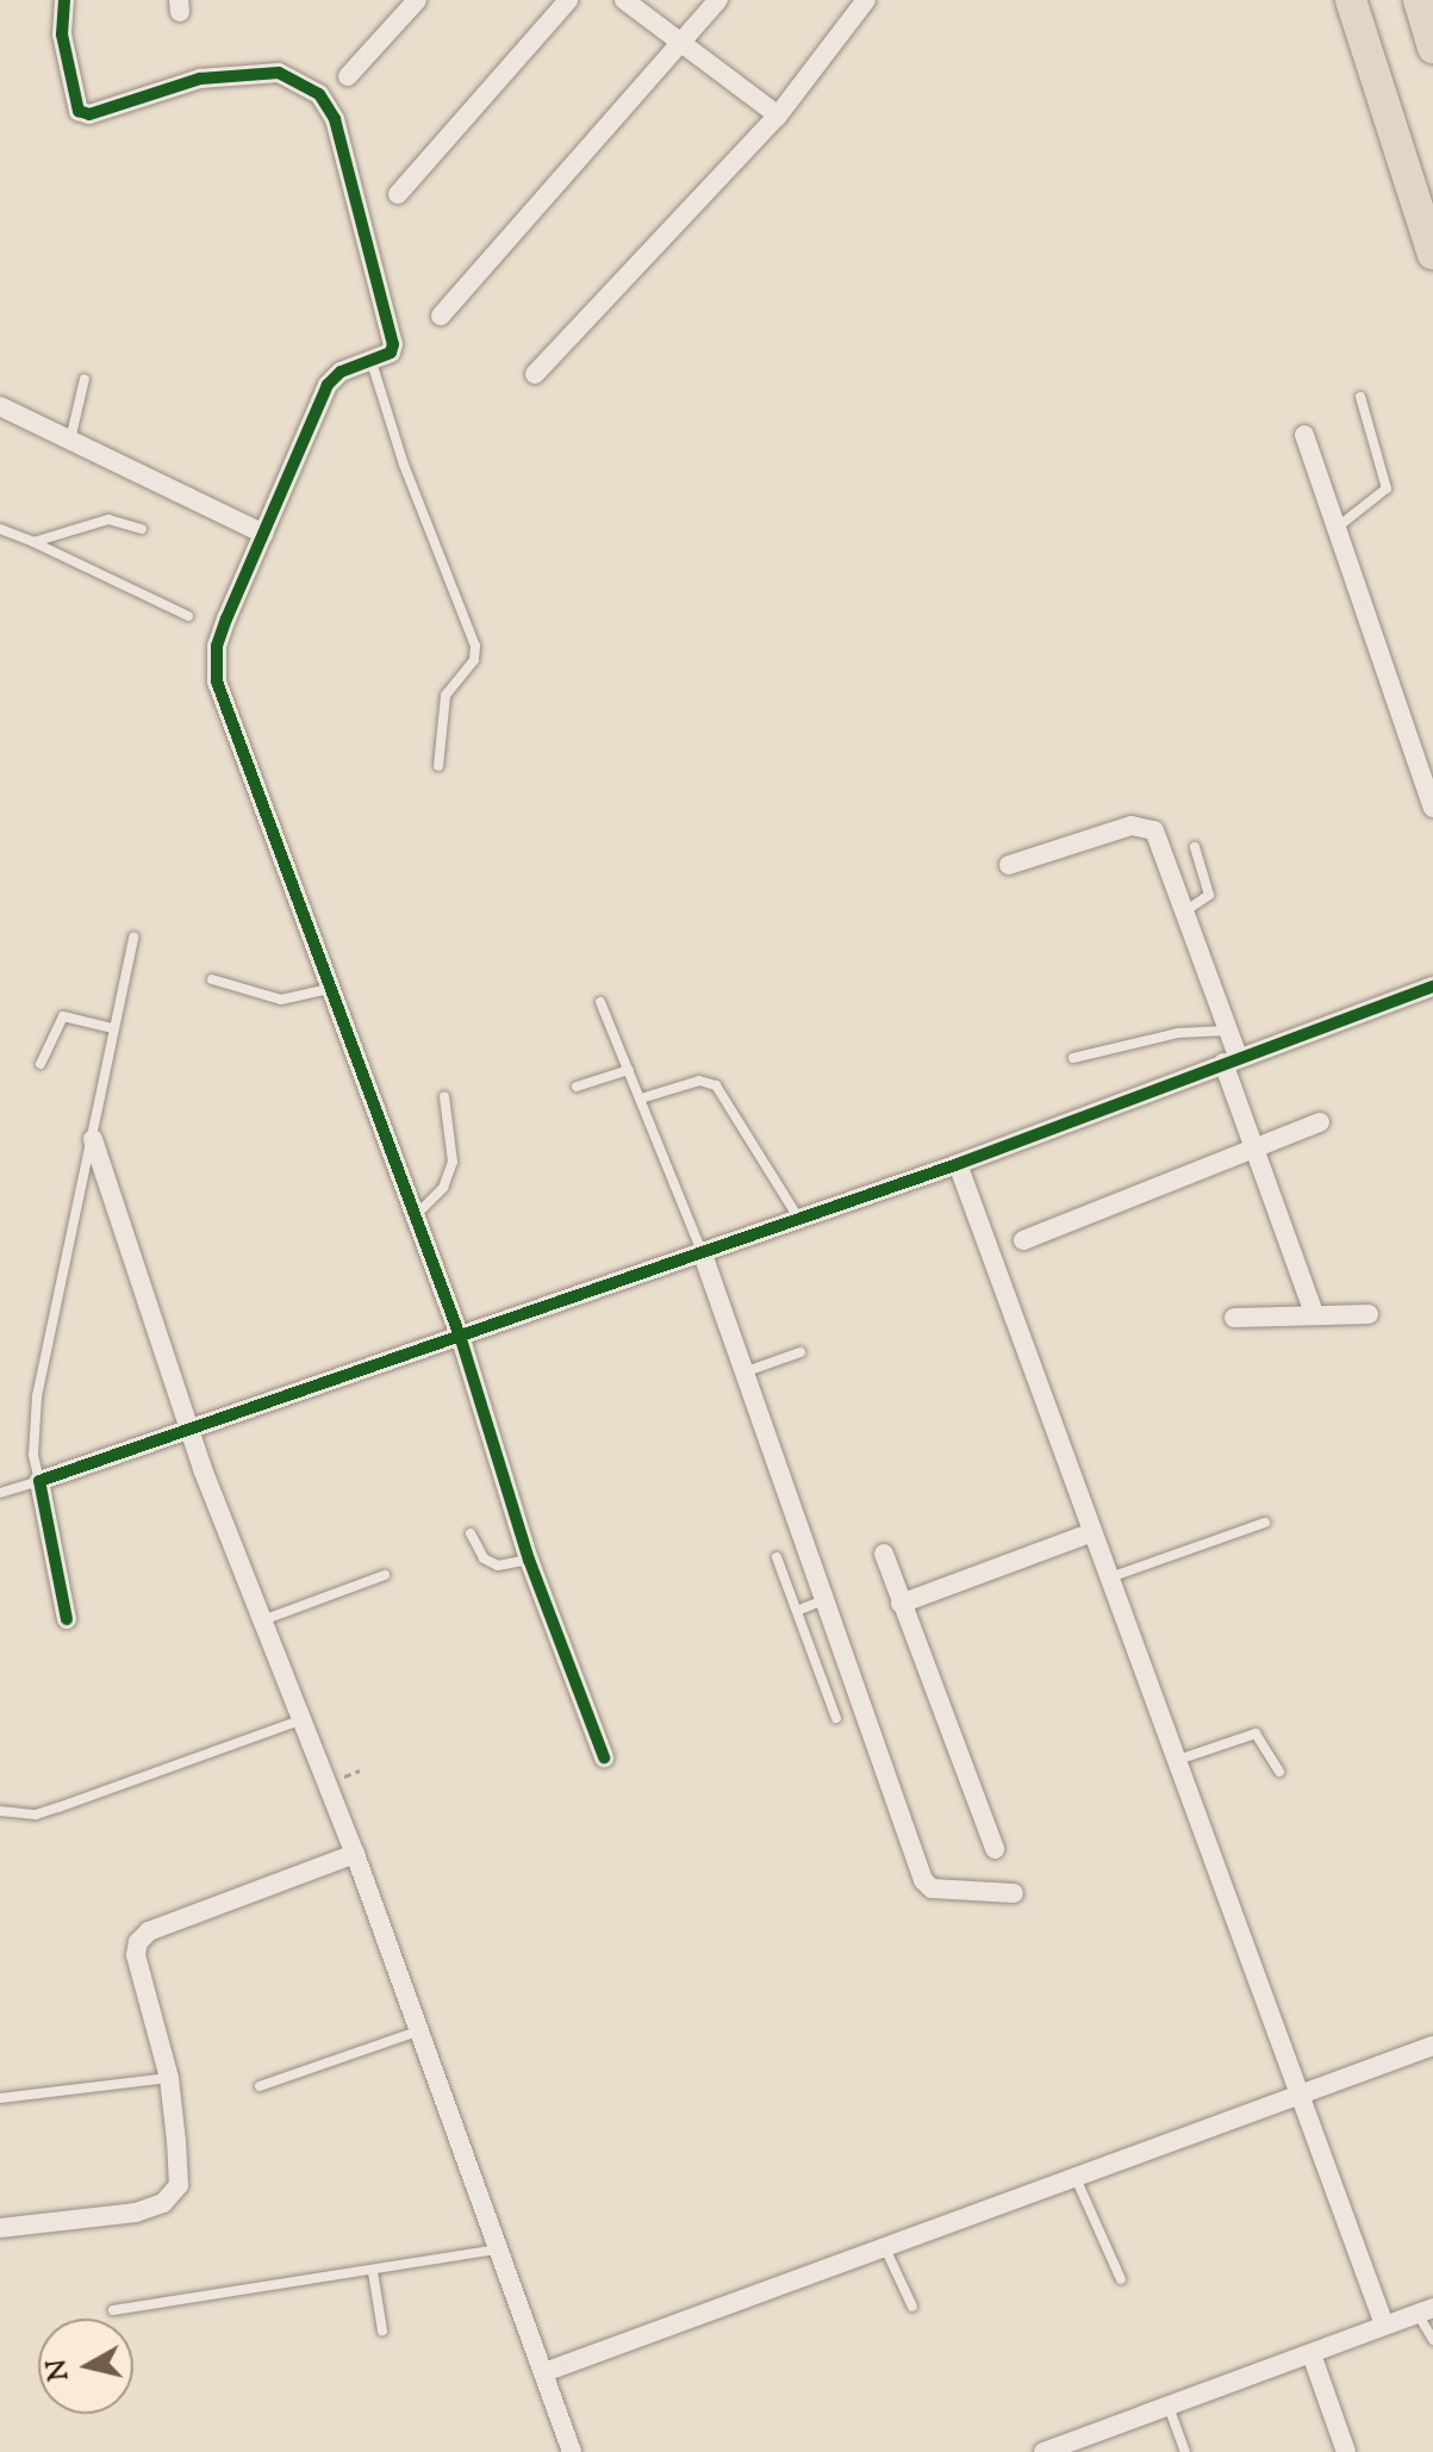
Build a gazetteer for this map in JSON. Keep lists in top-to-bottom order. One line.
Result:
{"north":"left"}
